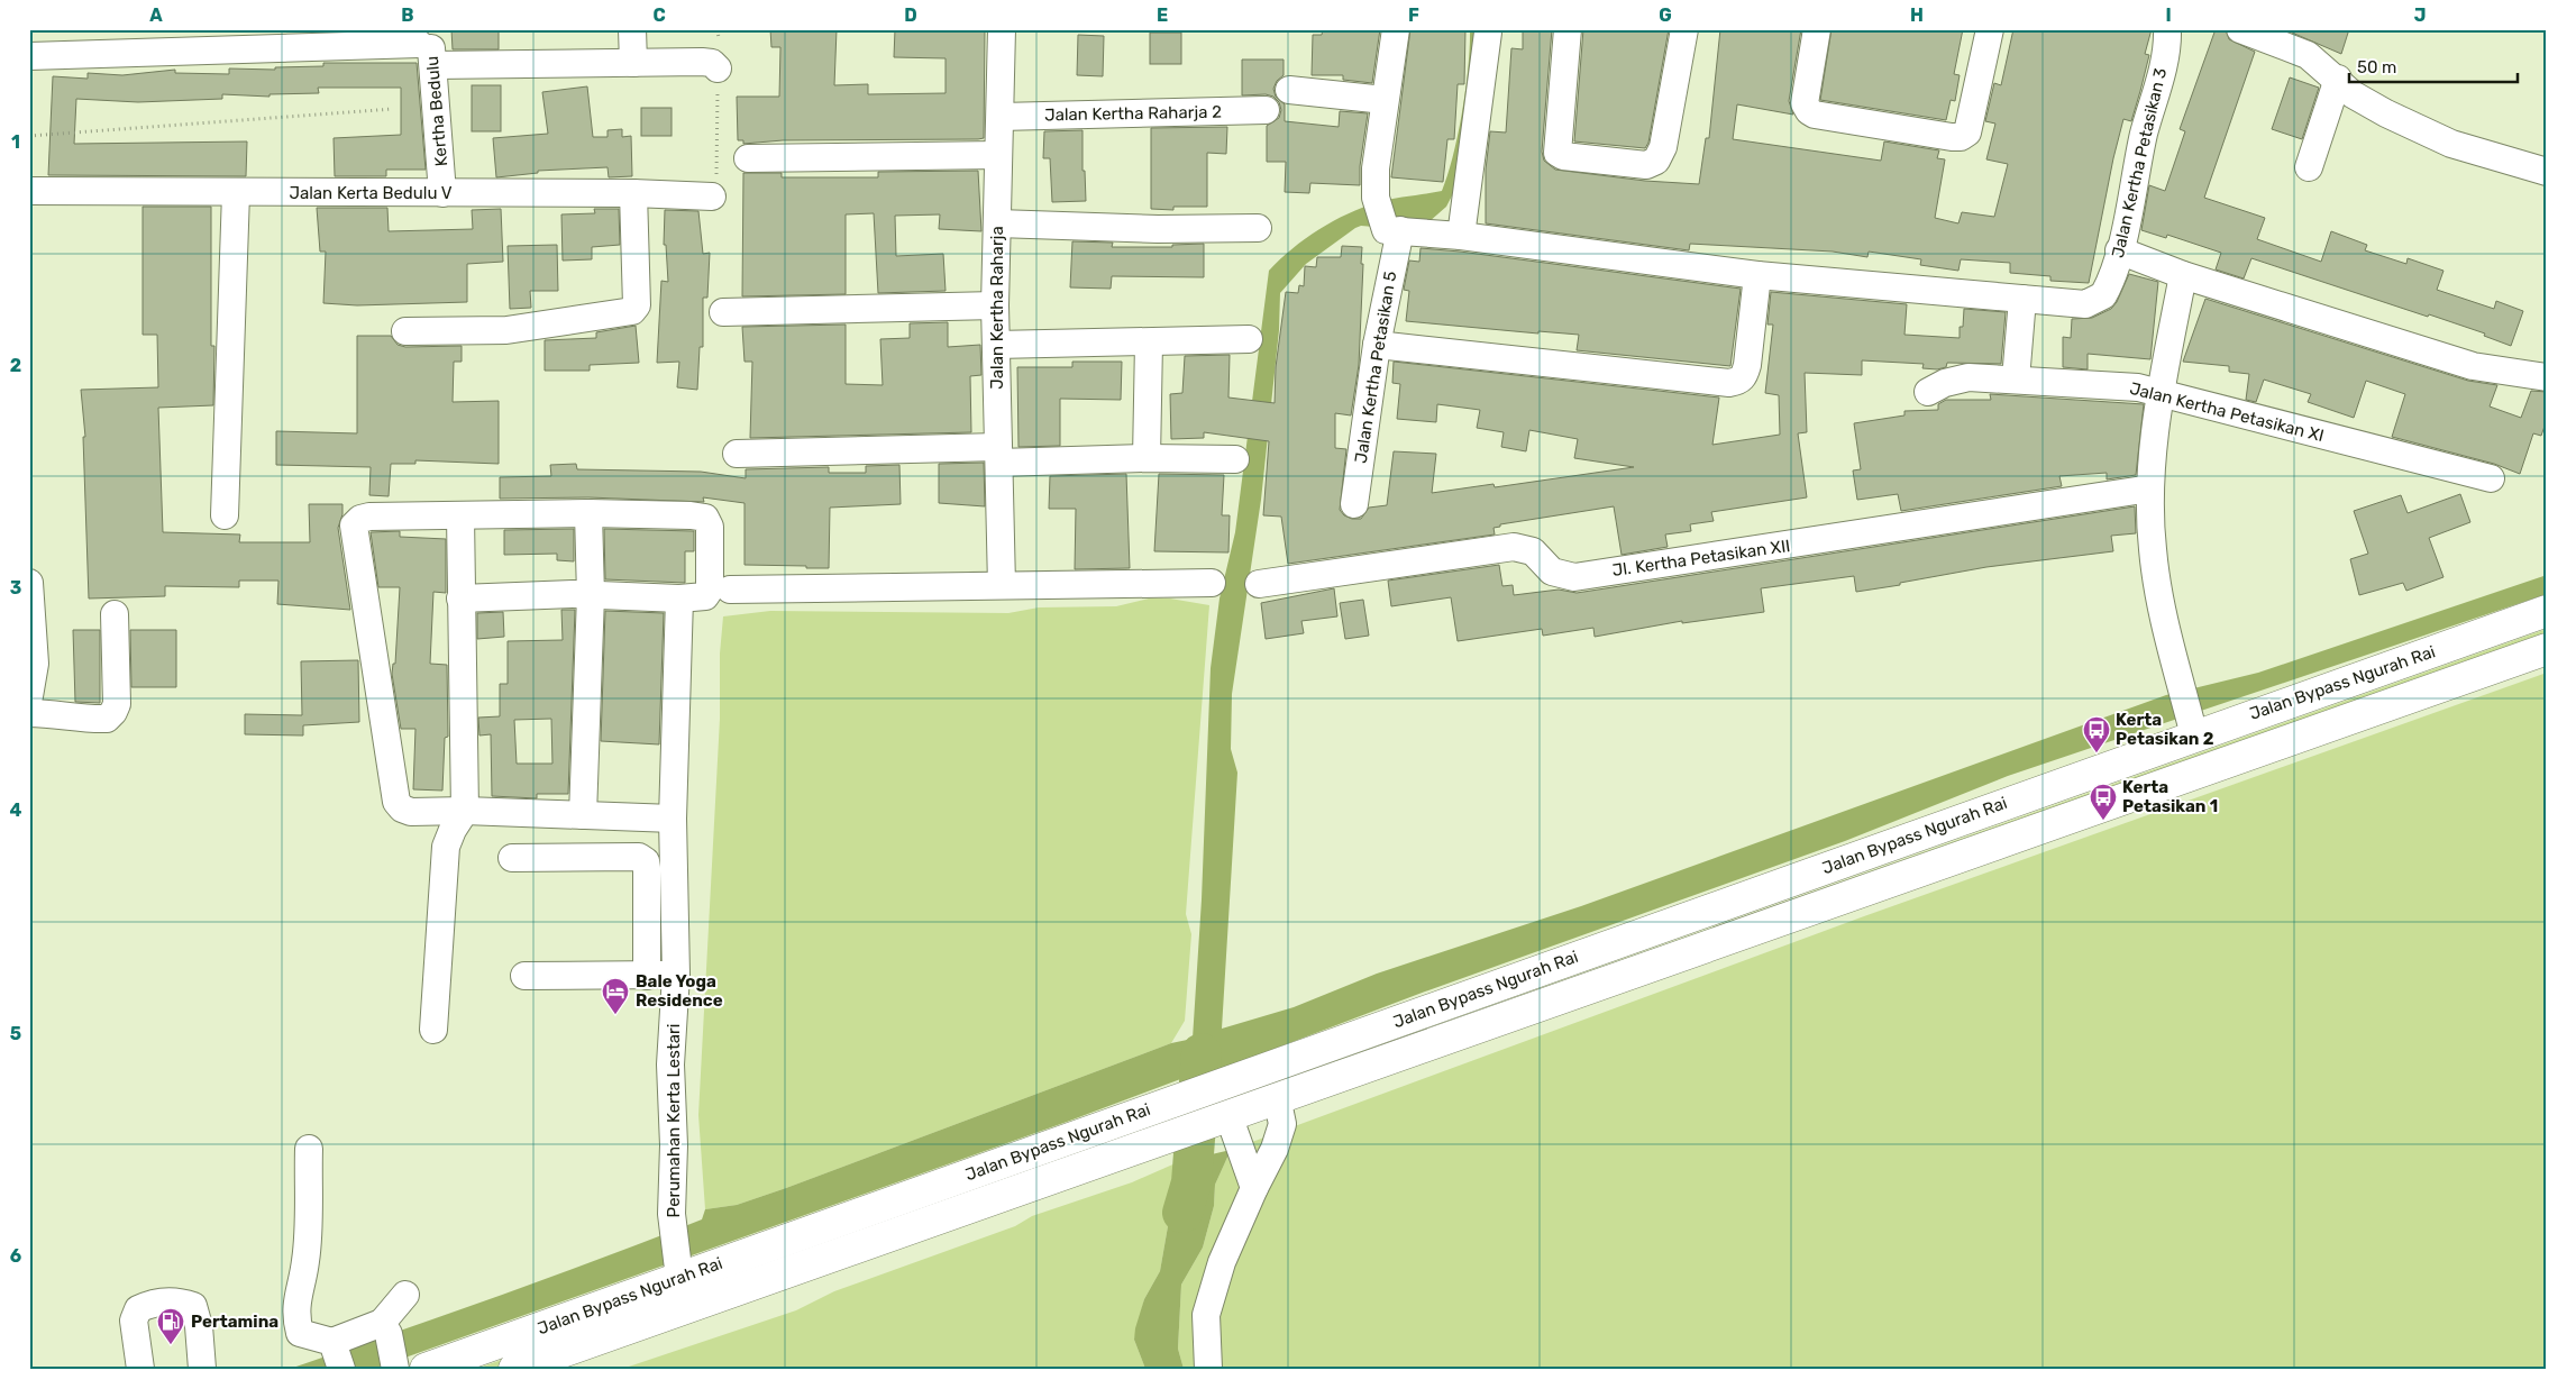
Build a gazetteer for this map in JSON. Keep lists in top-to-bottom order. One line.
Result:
{"streets":{"highway":["Jalan Bypass Ngurah Rai"],"street":["Kertha Bedulu","Jalan Kertha Raharja 2","Jalan Kertha Petasikan 3","Jalan Kerta Bedulu V","Jalan Kertha Raharja","Jalan Kertha Petasikan 5","Jalan Kertha Petasikan XI","Jl. Kertha Petasikan XII","Perumahan Kerta Lestari"]},"crossings":[["Kertha Bedulu","Jalan Kerta Bedulu V"],["Jalan Kertha Raharja 2","Jalan Kertha Raharja"],["Jalan Bypass Ngurah Rai","Perumahan Kerta Lestari"]],"places":{"bus stop":["Kerta Petasikan 2","Kerta Petasikan 1"],"hotel":["Bale Yoga Residence"],"fuel station":["Pertamina"]},"scale_bar":"50 m","grid":{"columns":["A","B","C","D","E","F","G","H","I","J"],"rows":["1","2","3","4","5","6"]}}
